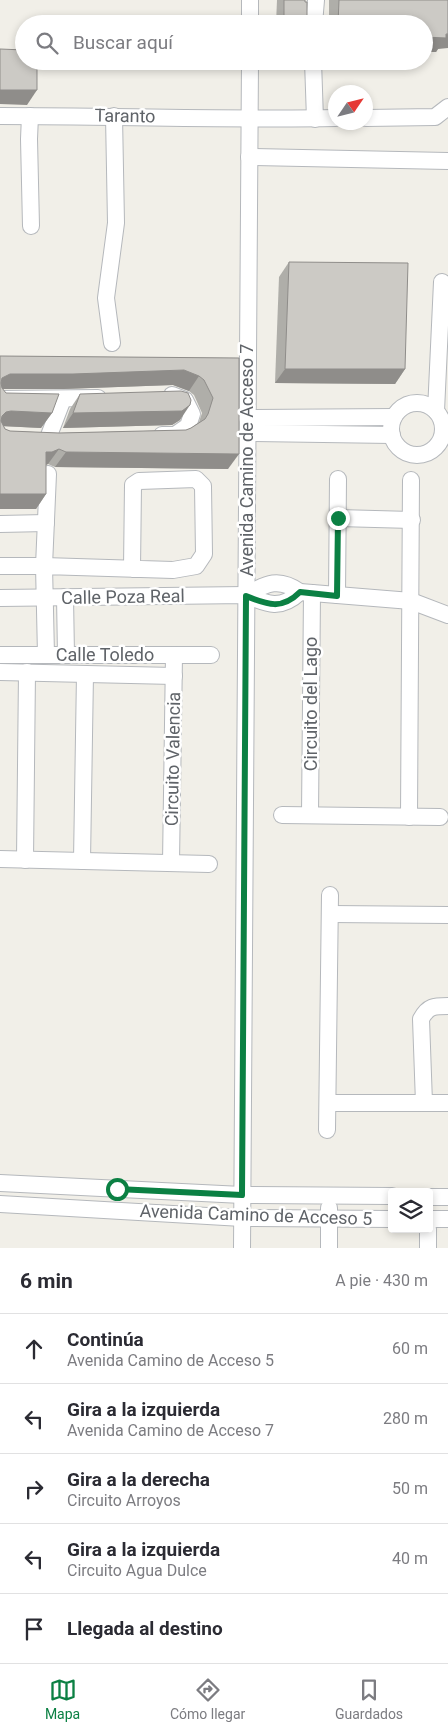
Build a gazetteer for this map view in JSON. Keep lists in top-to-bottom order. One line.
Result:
{"streets":{"street":["Taranto","Avenida Camino de Acceso 7","Calle Poza Real","Calle Toledo","Circuito del Lago","Circuito Valencia","Avenida Camino de Acceso 5"]},"crossings":[["Taranto","Avenida Camino de Acceso 7"],["Avenida Camino de Acceso 7","Calle Poza Real"],["Avenida Camino de Acceso 7","Avenida Camino de Acceso 5"],["Calle Toledo","Circuito Valencia"]],"north":"top right","page":{"search":"Buscar aquí","heading":["6 min","A pie · 430 m"],"list":[["Continúa","Avenida Camino de Acceso 5","60 m"],["Gira a la izquierda","Avenida Camino de Acceso 7","280 m"],["Gira a la derecha","Circuito Arroyos","50 m"],["Gira a la izquierda","Circuito Agua Dulce","40 m"],"Llegada al destino"],"nav":["Mapa","Cómo llegar","Guardados"]}}
